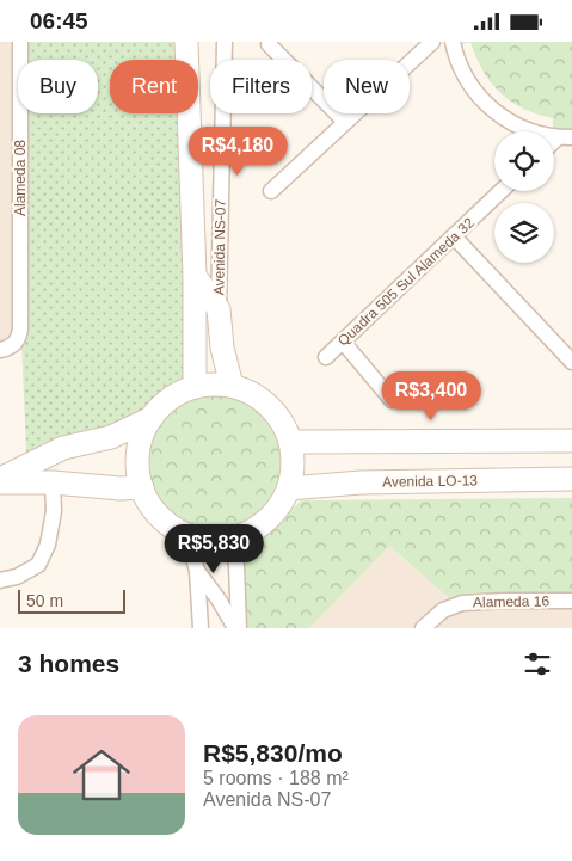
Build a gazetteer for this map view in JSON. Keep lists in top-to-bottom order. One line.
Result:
{"streets":{"street":["Alameda 08","Avenida NS-07","Quadra 505 Sul Alameda 32","Avenida LO-13","Alameda 16"]},"crossings":[["Avenida NS-07","Avenida LO-13"]],"scale_bar":"50 m","page":{"status":"06:45","chip":["Buy","Rent","Filters","New"],"price":["R$4,180","R$3,400","R$5,830"],"scale":"50 m","heading":"3 homes","list":[{"name":"R$5,830/mo","note":"5 rooms · 188 m² · Avenida NS-07"}]}}
